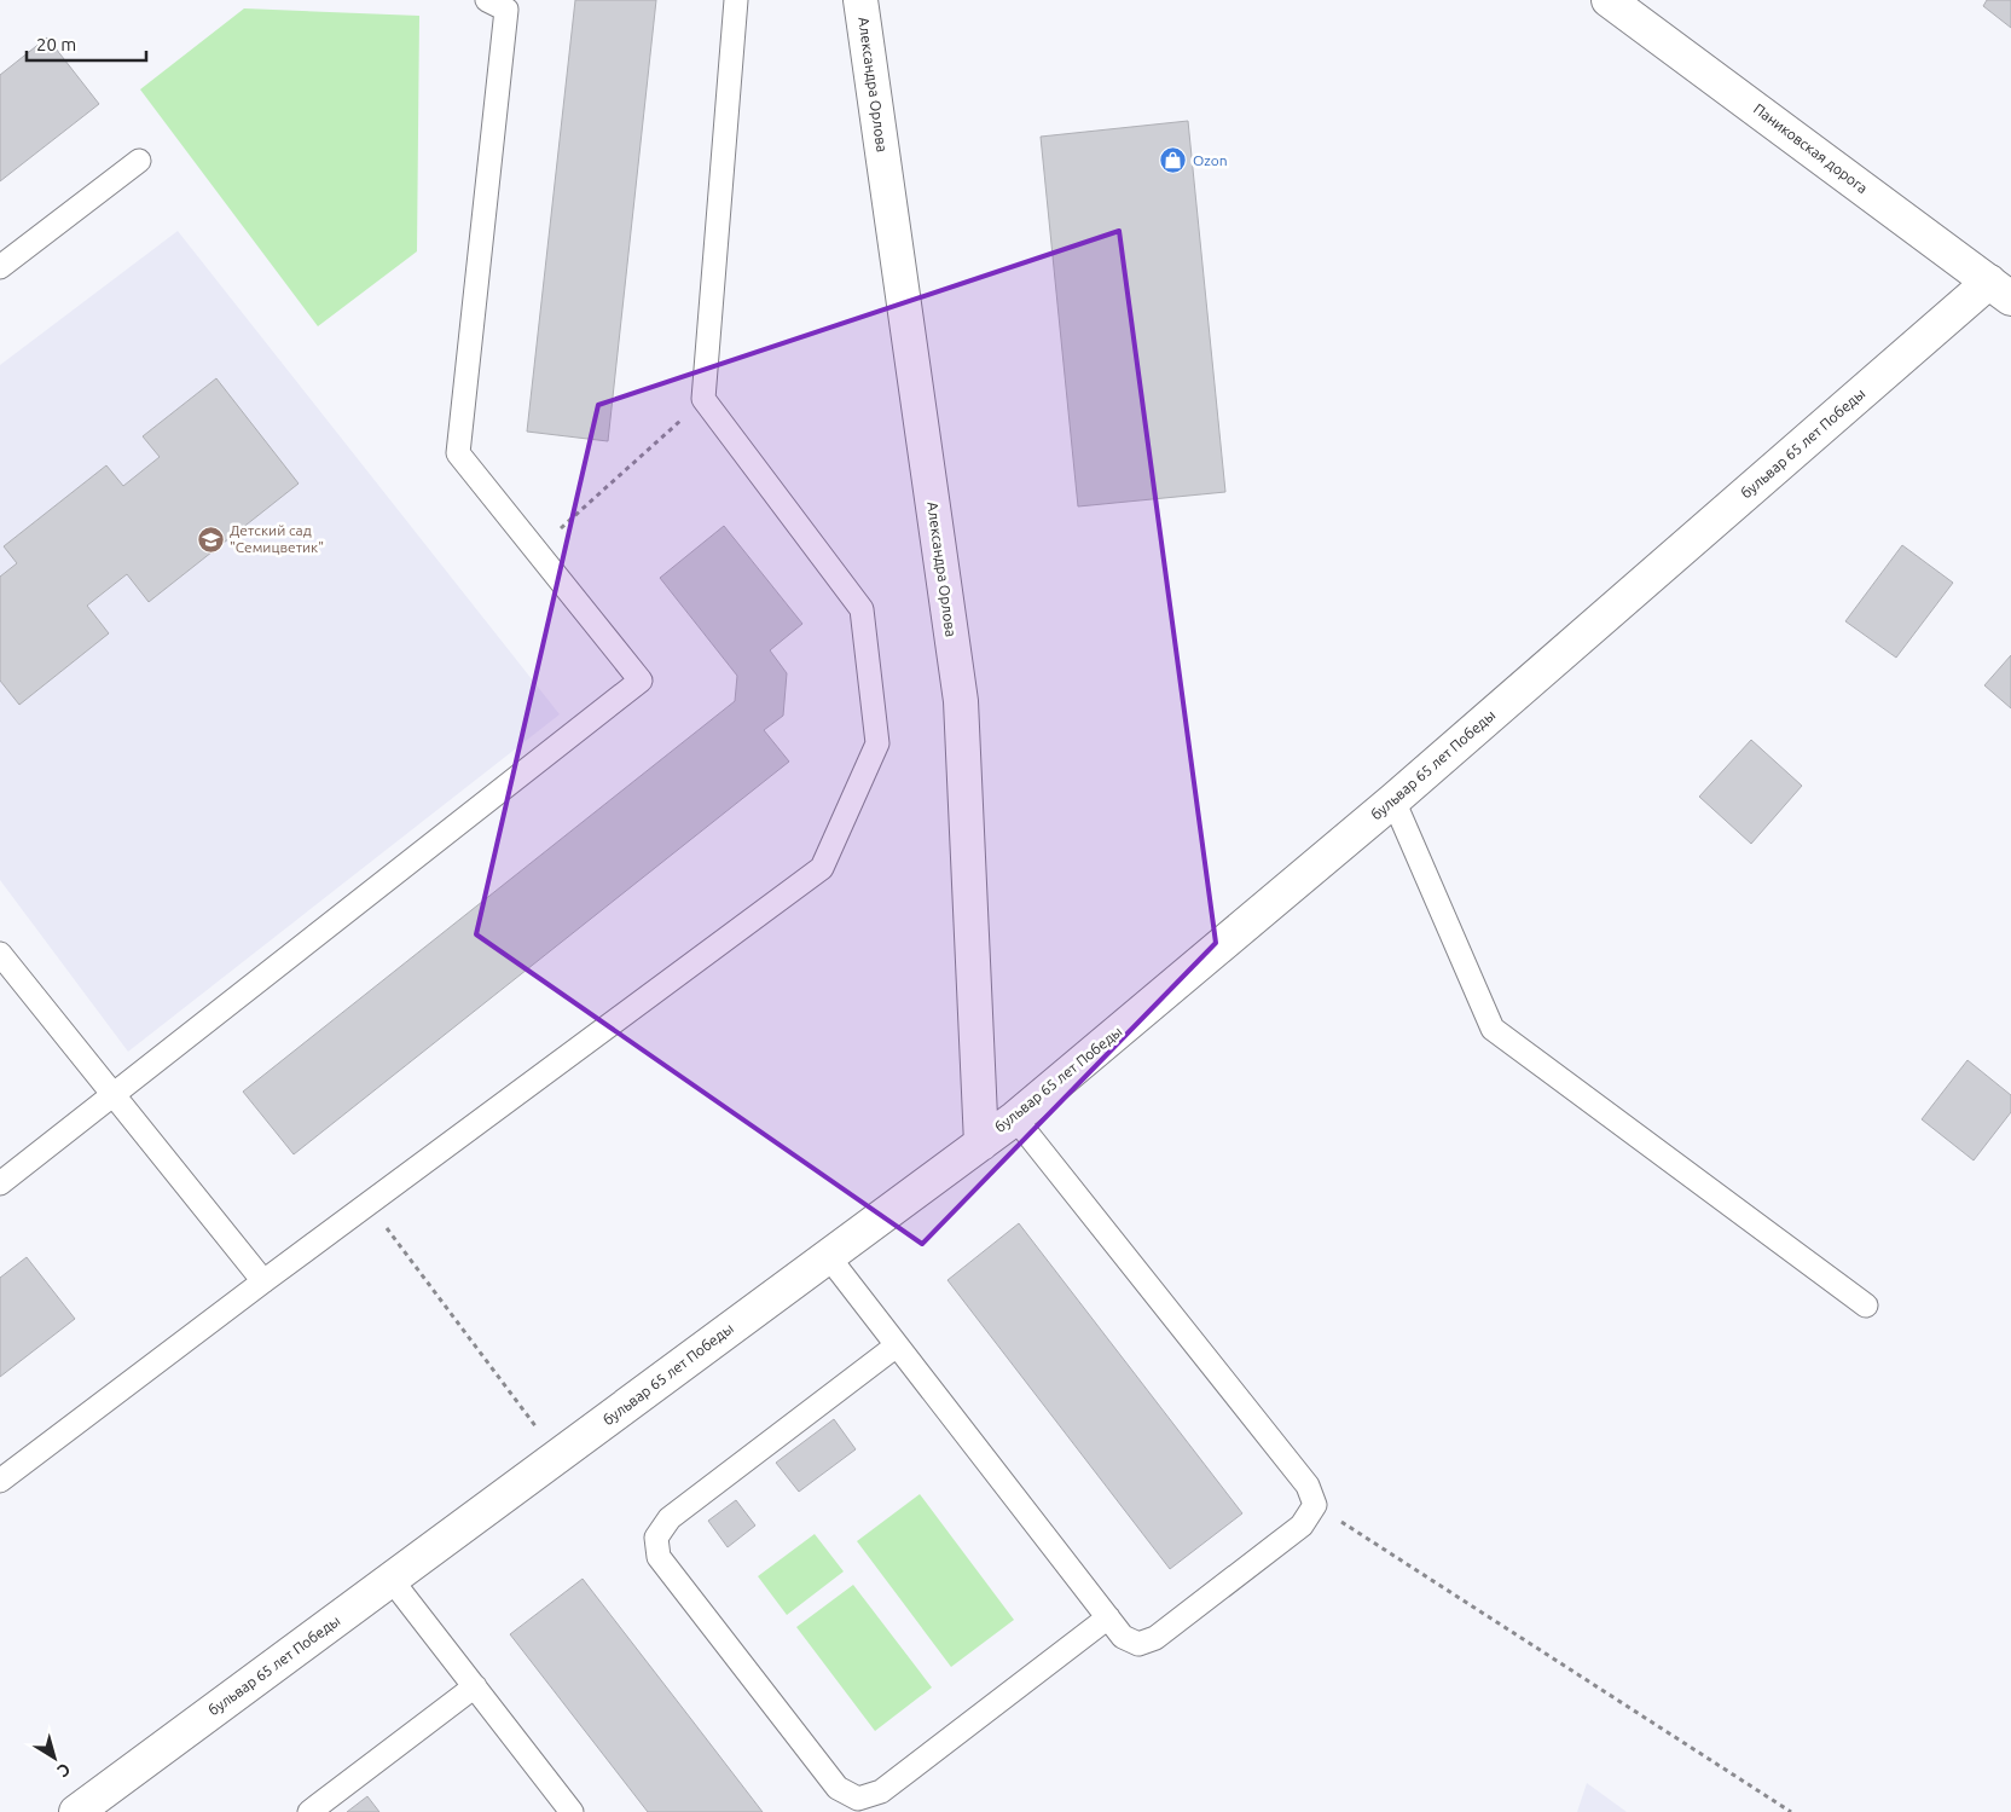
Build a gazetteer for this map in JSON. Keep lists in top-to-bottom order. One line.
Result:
{"streets":{"street":["Александра Орлова","Паниковская дорога","бульвар 65 лет Победы"]},"crossings":[["Александра Орлова","бульвар 65 лет Победы"],["Паниковская дорога","бульвар 65 лет Победы"]],"places":{"shop":["Ozon"],"school or university":["Детский сад \"Семицветик\""]},"scale_bar":"20 m","north":"bottom right"}
